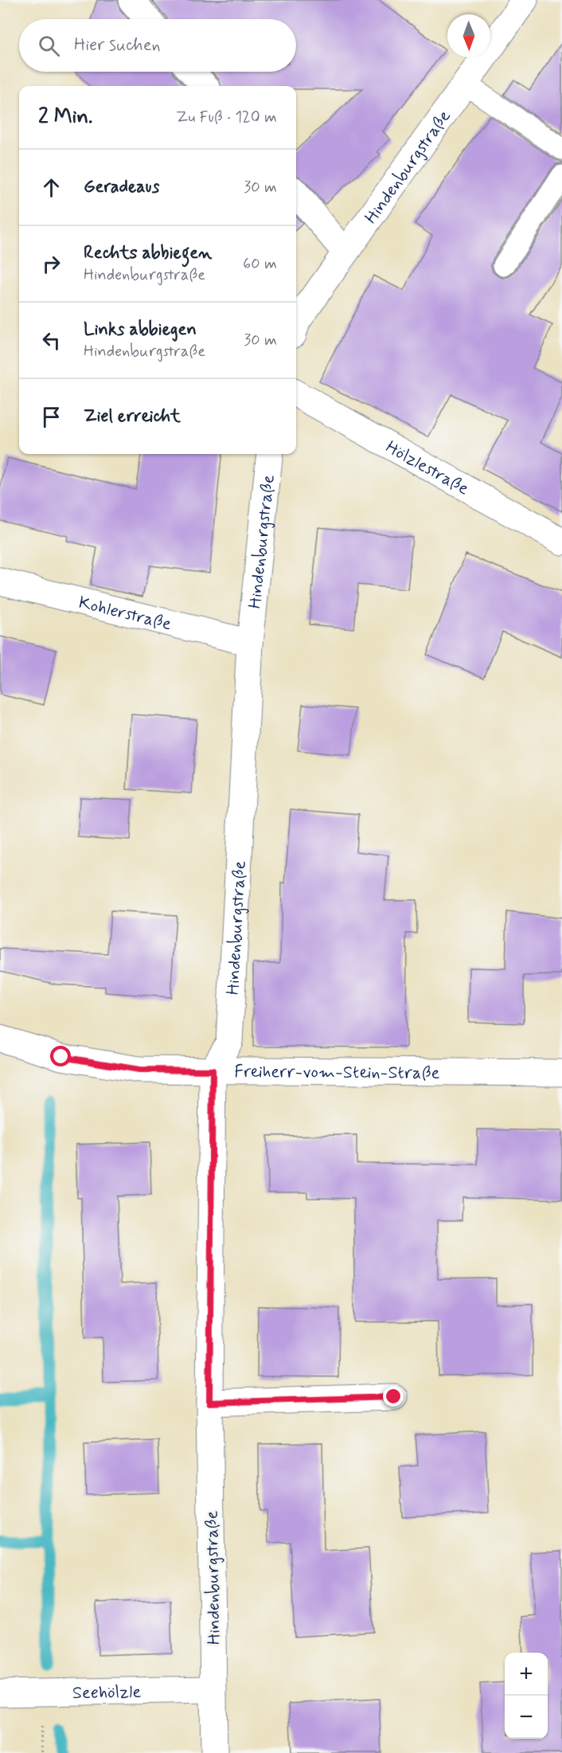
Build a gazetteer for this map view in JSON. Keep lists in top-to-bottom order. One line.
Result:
{"streets":{"street":["Hindenburgstraße","Hölzlestraße","Kohlerstraße","Freiherr-vom-Stein-Straße","Seehölzle"]},"crossings":[["Hindenburgstraße","Kohlerstraße"],["Hindenburgstraße","Freiherr-vom-Stein-Straße"],["Hindenburgstraße","Seehölzle"]],"north":"bottom","page":{"search":"Hier suchen","heading":["2 Min.","Zu Fuß · 120 m"],"list":[["Geradeaus","30 m"],["Rechts abbiegen","Hindenburgstraße","60 m"],["Links abbiegen","Hindenburgstraße","30 m"],"Ziel erreicht"],"map_buttons":["+","−"]}}
